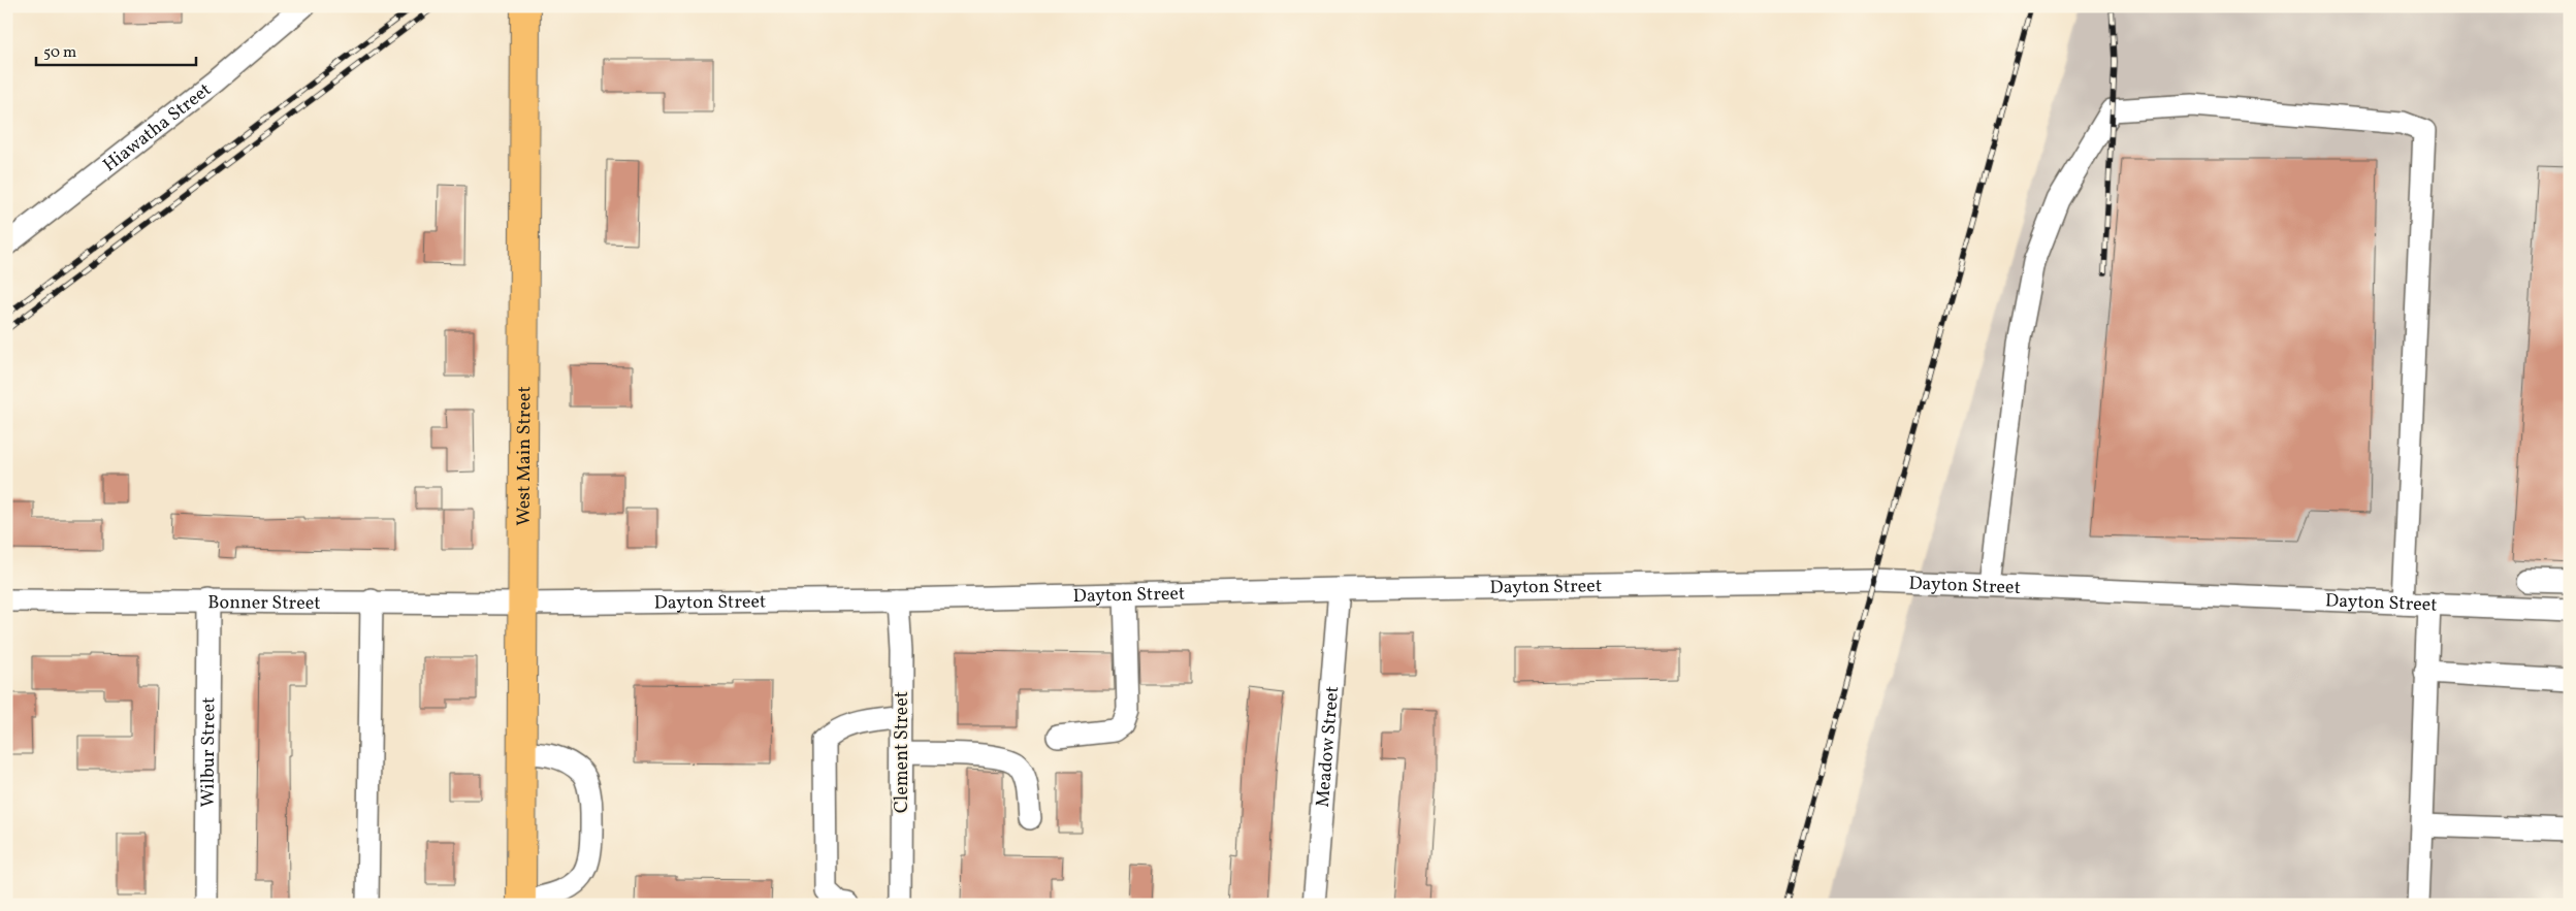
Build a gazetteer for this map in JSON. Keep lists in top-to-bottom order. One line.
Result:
{"streets":{"main road":["West Main Street"],"street":["Hiawatha Street","Dayton Street","Bonner Street","Meadow Street","Wilbur Street","Clement Street"]},"crossings":[["West Main Street","Dayton Street"],["West Main Street","Bonner Street"],["Dayton Street","Bonner Street"],["Dayton Street","Meadow Street"],["Dayton Street","Clement Street"],["Bonner Street","Wilbur Street"]],"scale_bar":"50 m"}
